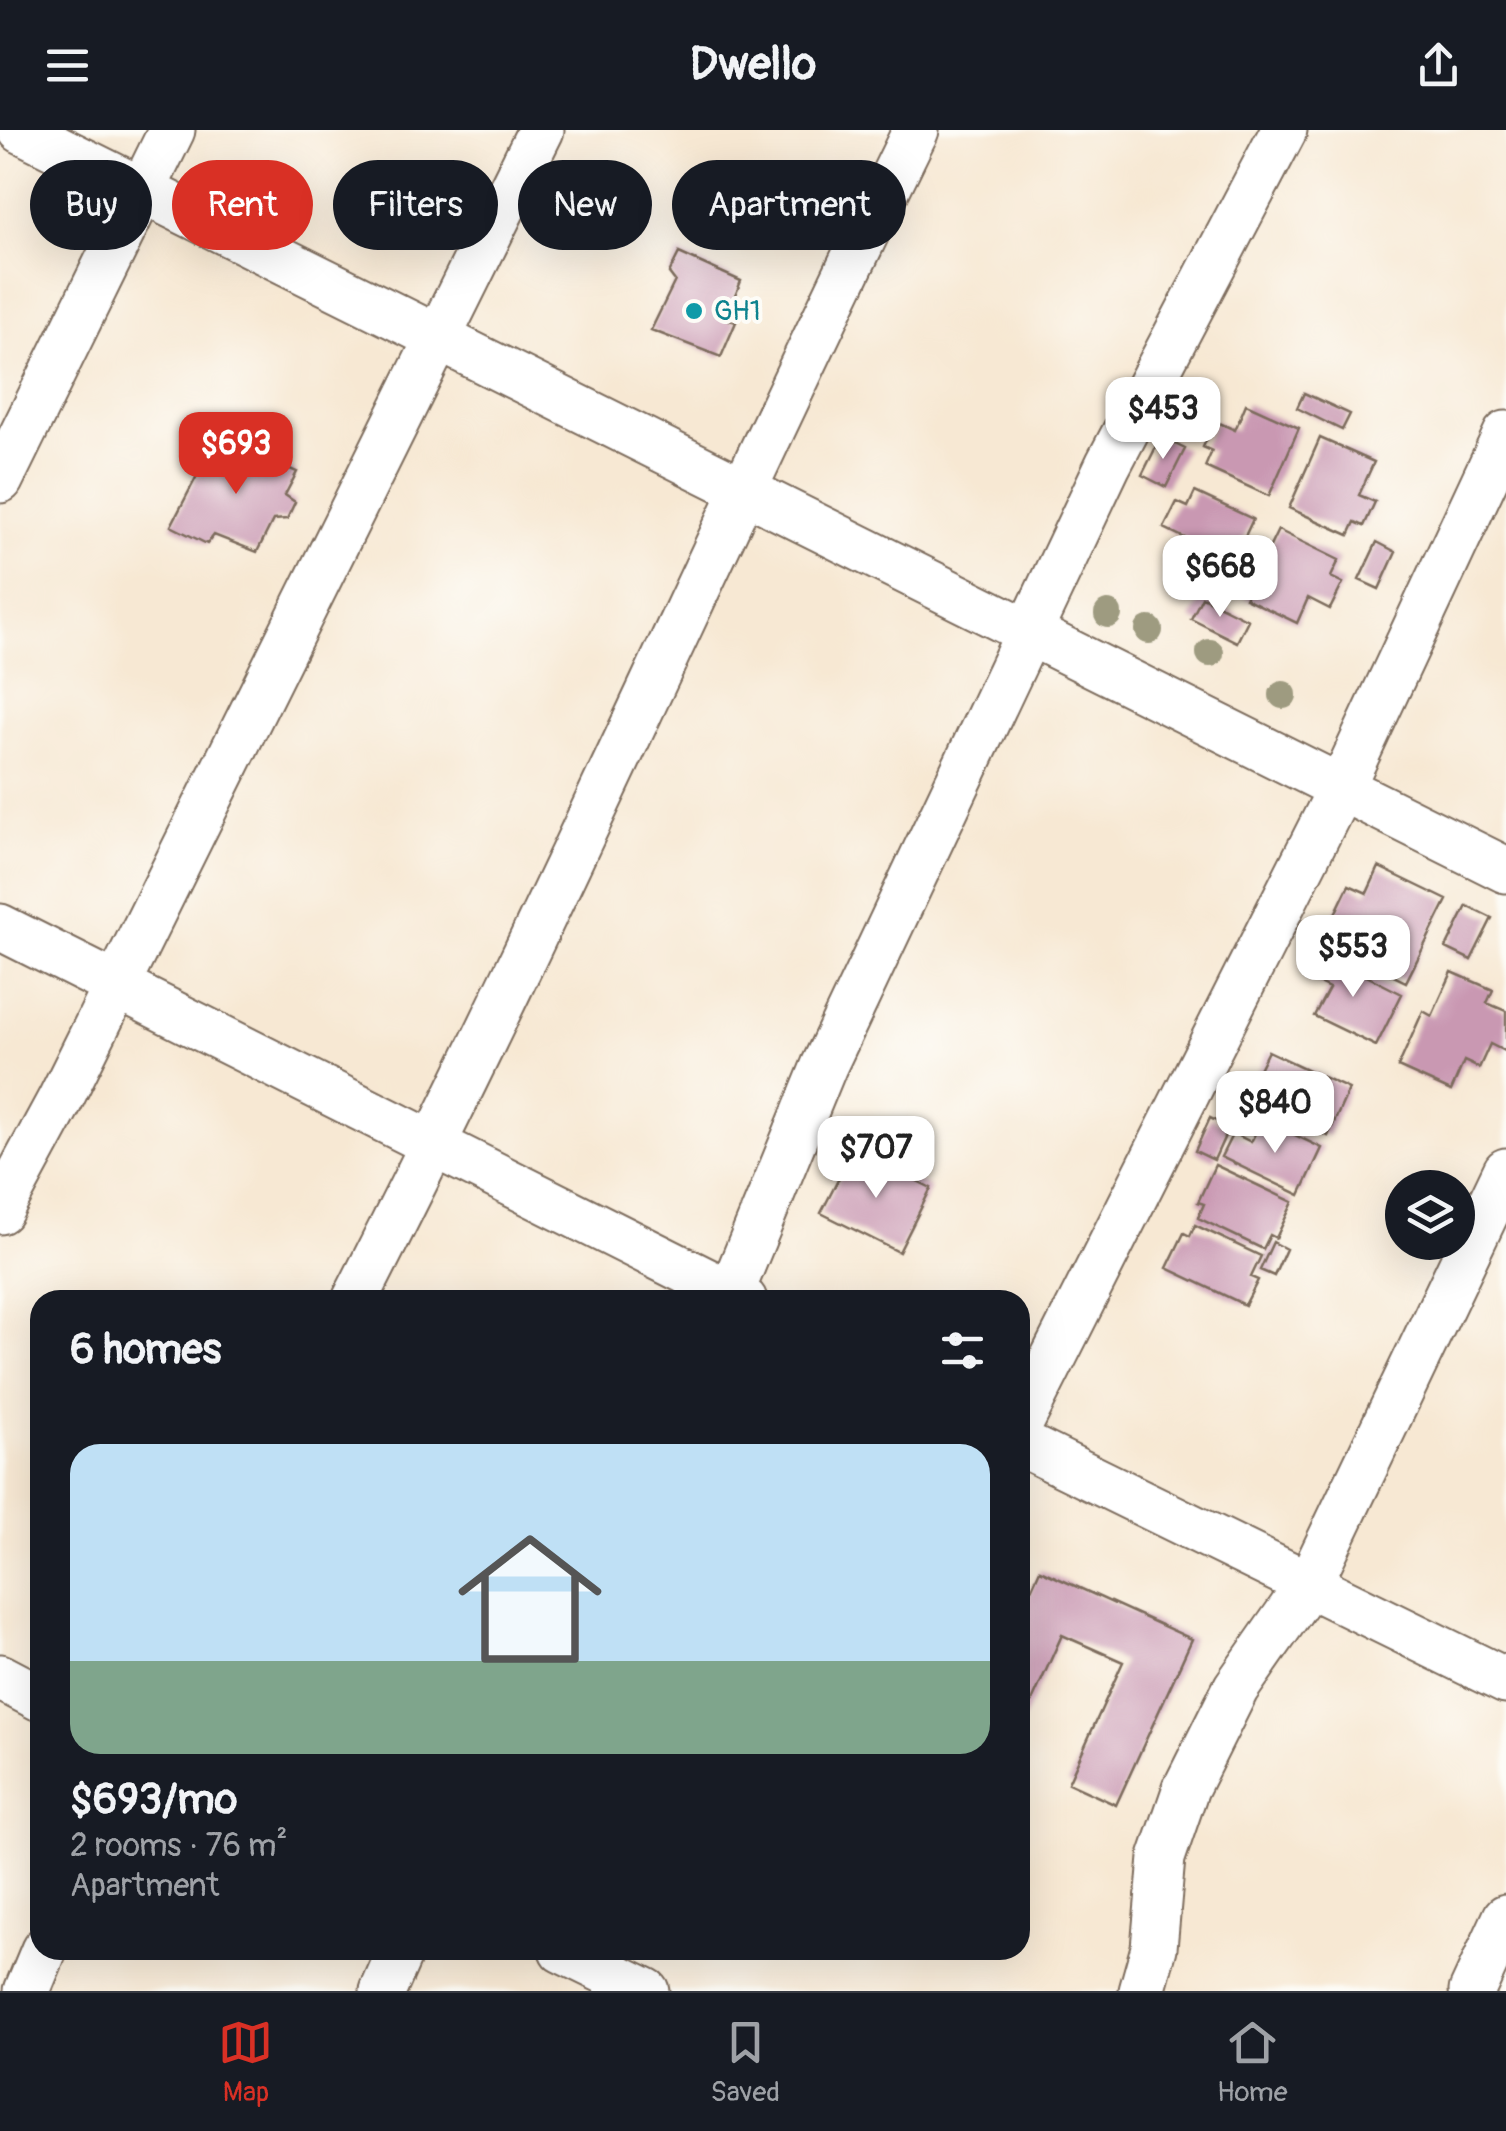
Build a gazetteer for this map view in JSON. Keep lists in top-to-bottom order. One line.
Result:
{"places":["GH1"],"page":{"header":"Dwello","chip":["Buy","Rent","Filters","New","Apartment"],"price":["$453","$693","$668","$553","$840","$707"],"heading":"6 homes","list":[{"name":"$693/mo","note":"2 rooms · 76 m² · Apartment"}],"tabs":["Map","Saved","Home"]}}
